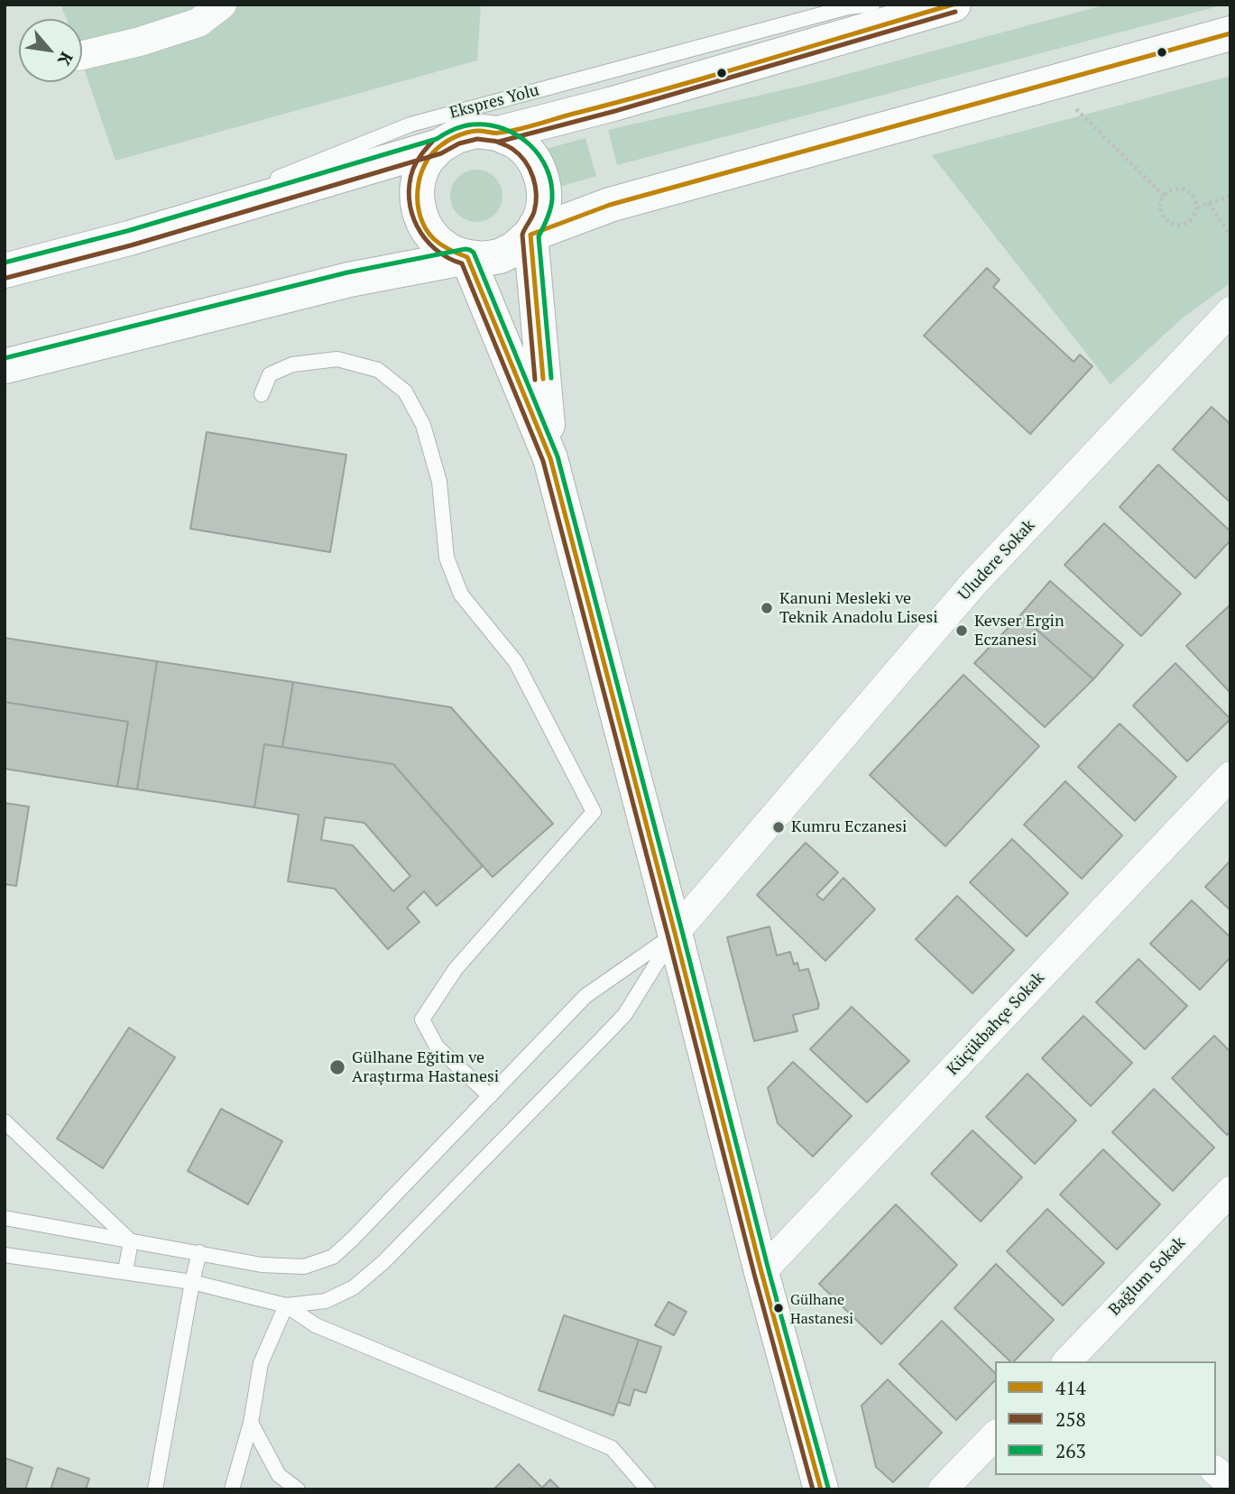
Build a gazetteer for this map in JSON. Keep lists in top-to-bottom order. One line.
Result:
{"streets":{"street":["Uludere Sokak","Küçükbahçe Sokak","Bağlum Sokak"],"lane":["Ekspres Yolu"]},"places":["Kanuni Mesleki ve Teknik Anadolu Lisesi","Kevser Ergin Eczanesi","Kumru Eczanesi","Gülhane Eğitim ve Araştırma Hastanesi","Gülhane Hastanesi"],"lines":["transit line 414","transit line 258","transit line 263"],"legend":["414","258","263"],"north":"bottom right"}
